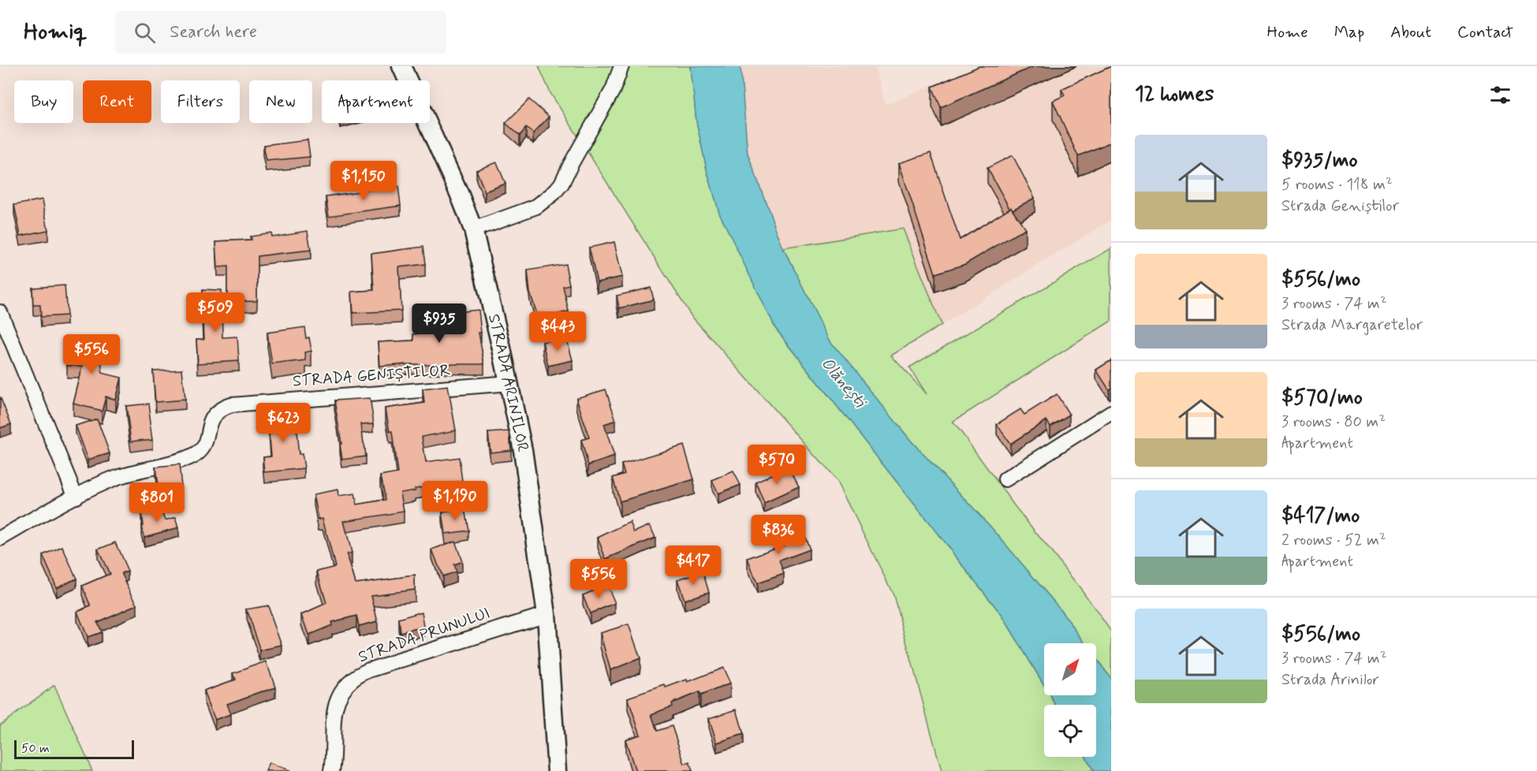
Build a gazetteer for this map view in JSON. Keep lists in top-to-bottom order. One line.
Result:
{"streets":{"street":["STRADA GENIȘTILOR","STRADA ARINILOR","STRADA PRUNULUI"]},"crossings":[["STRADA GENIȘTILOR","STRADA ARINILOR"],["STRADA ARINILOR","STRADA PRUNULUI"]],"water":["Olănești"],"scale_bar":"50 m","north":"top right","page":{"header":"Homiq","search":"Search here","nav":["Home","Map","About","Contact"],"heading":"12 homes","chip":["Buy","Rent","Filters","New","Apartment"],"list":[{"name":"$935/mo","note":"5 rooms · 118 m² · Strada Geniștilor"},{"name":"$556/mo","note":"3 rooms · 74 m² · Strada Margaretelor"},{"name":"$570/mo","note":"3 rooms · 80 m² · Apartment"},{"name":"$417/mo","note":"2 rooms · 52 m² · Apartment"},{"name":"$556/mo","note":"3 rooms · 74 m² · Strada Arinilor"}],"price":["$1,150","$509","$935","$443","$556","$623","$570","$1,190","$801","$836","$417","$556"],"scale":"50 m"}}
